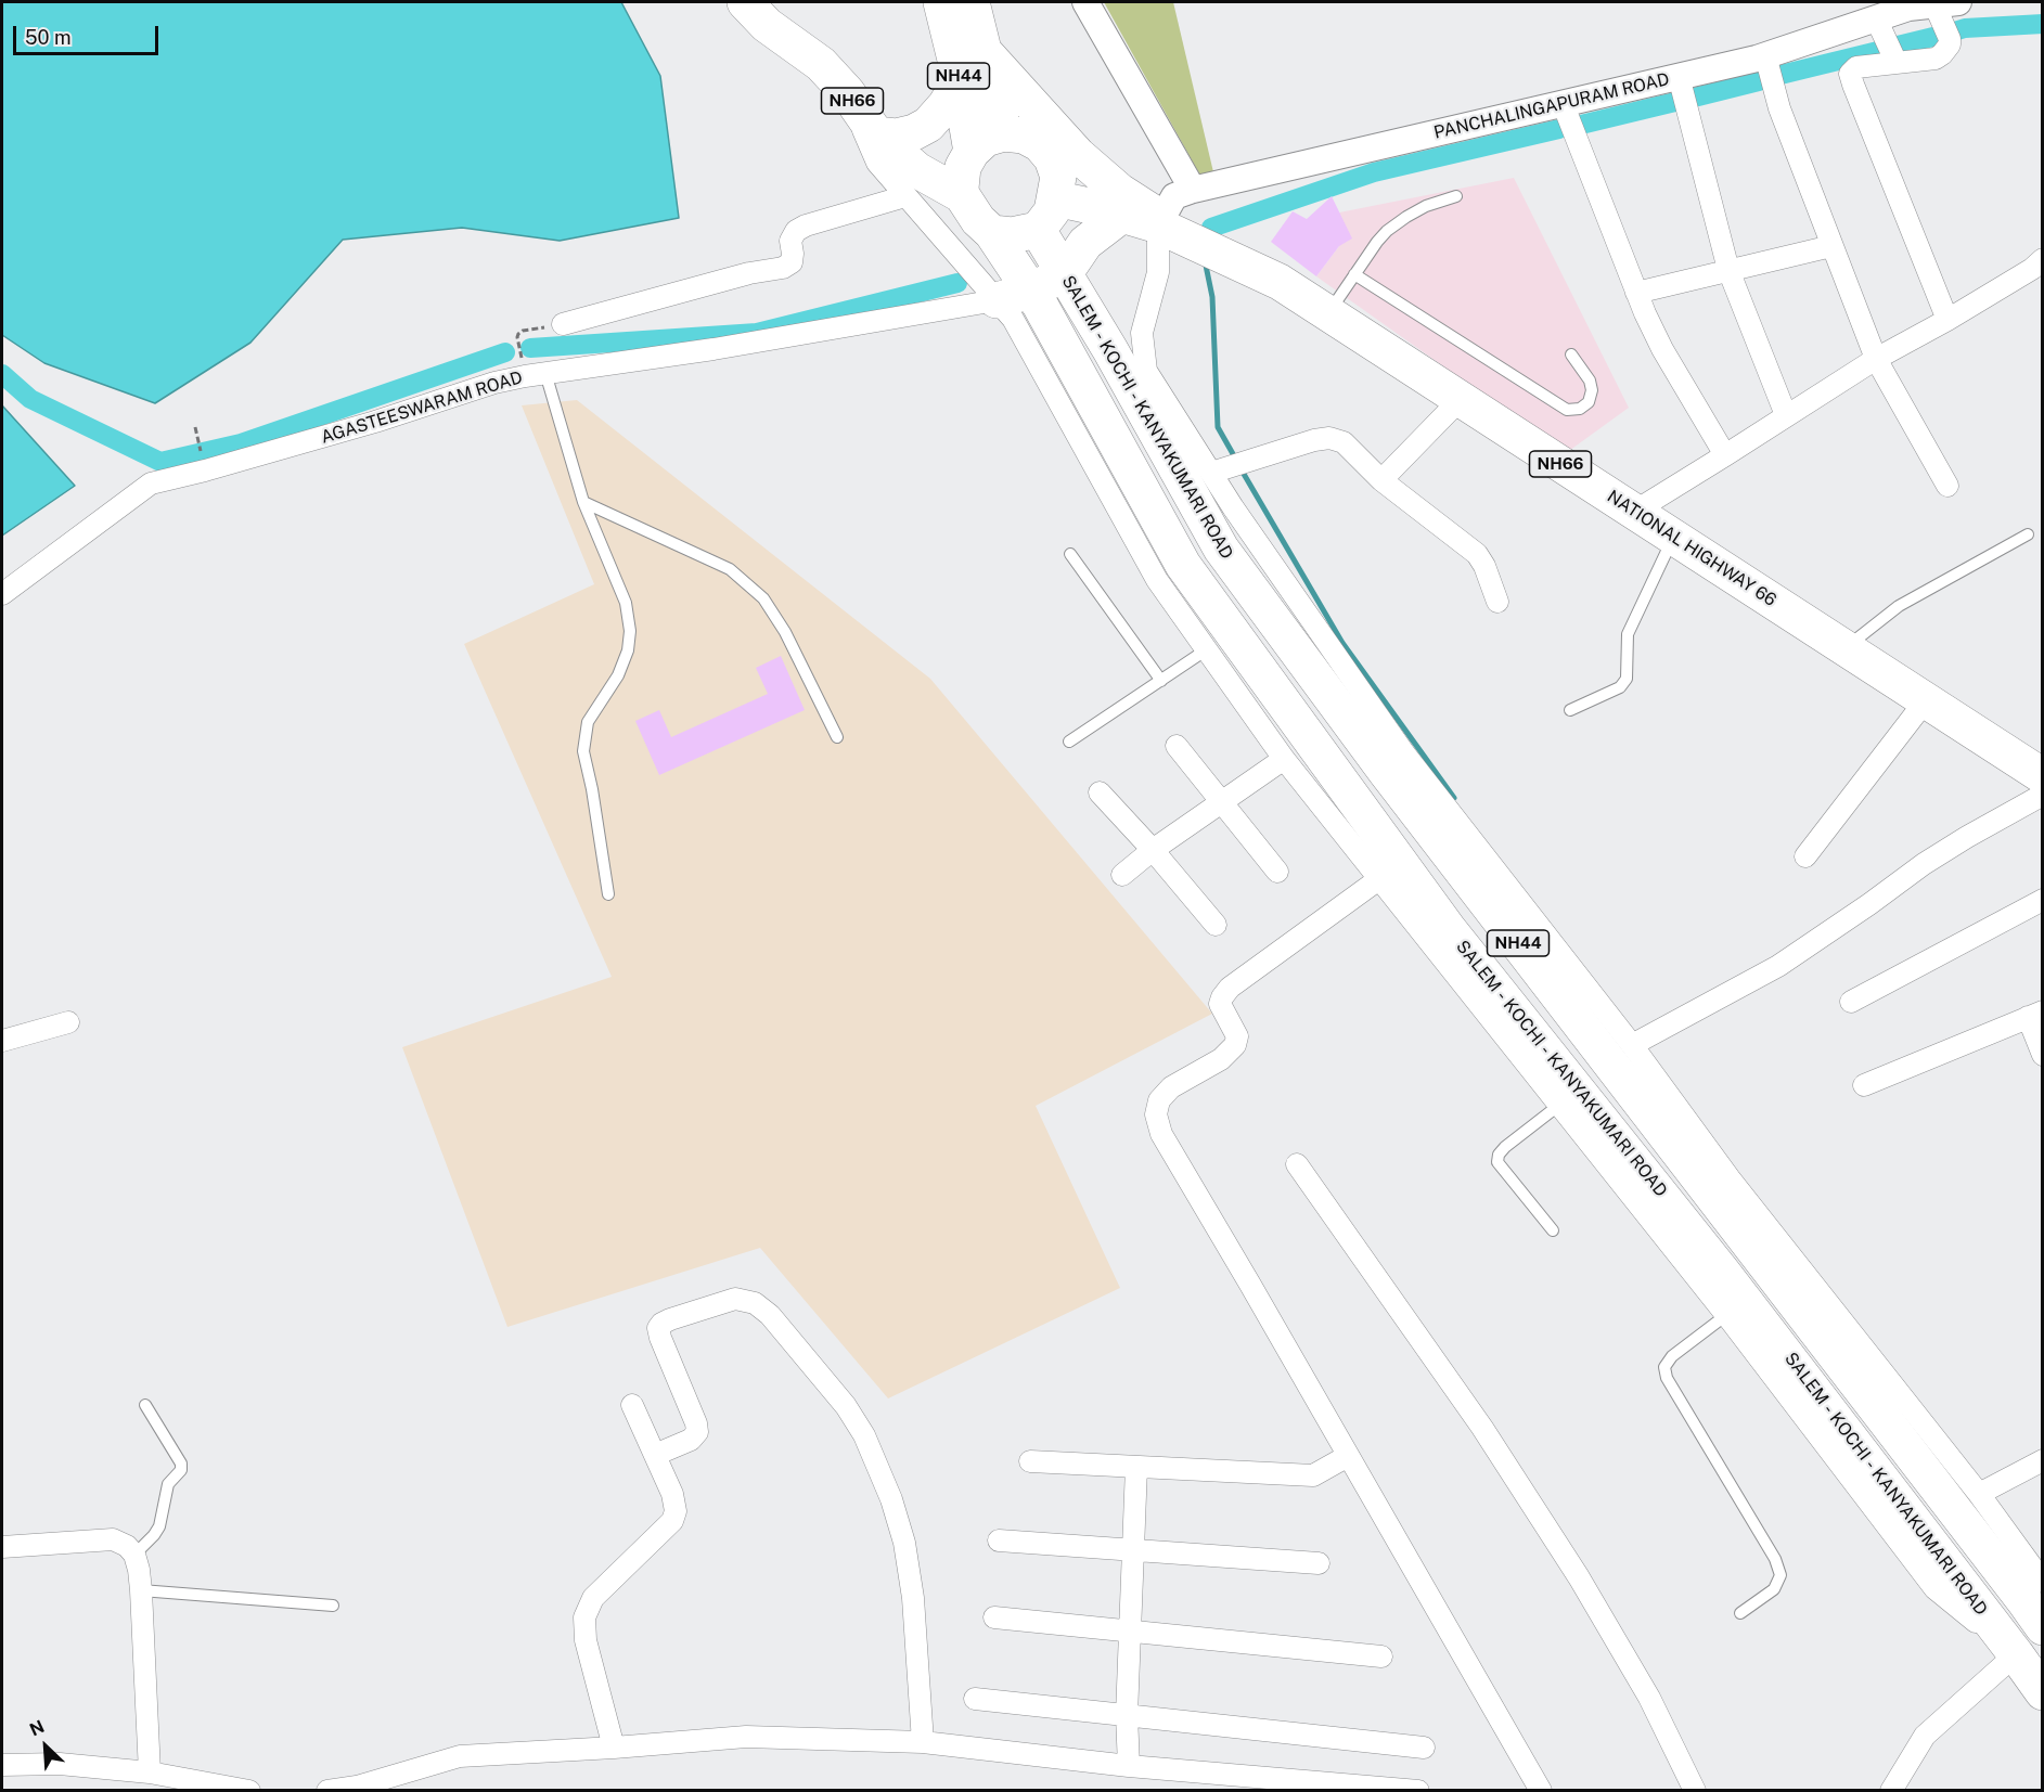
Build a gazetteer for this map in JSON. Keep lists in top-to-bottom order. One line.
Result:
{"streets":{"highway":["NH44","NH66","SALEM - KOCHI - KANYAKUMARI ROAD","NATIONAL HIGHWAY 66"],"street":["PANCHALINGAPURAM ROAD","AGASTEESWARAM ROAD"]},"crossings":[["NH44","NH66"],["NH44","SALEM - KOCHI - KANYAKUMARI ROAD"],["NH44","NATIONAL HIGHWAY 66"],["NH66","SALEM - KOCHI - KANYAKUMARI ROAD"],["NH66","NATIONAL HIGHWAY 66"],["PANCHALINGAPURAM ROAD","NATIONAL HIGHWAY 66"],["SALEM - KOCHI - KANYAKUMARI ROAD","NATIONAL HIGHWAY 66"]],"scale_bar":"50 m","north":"top left"}
